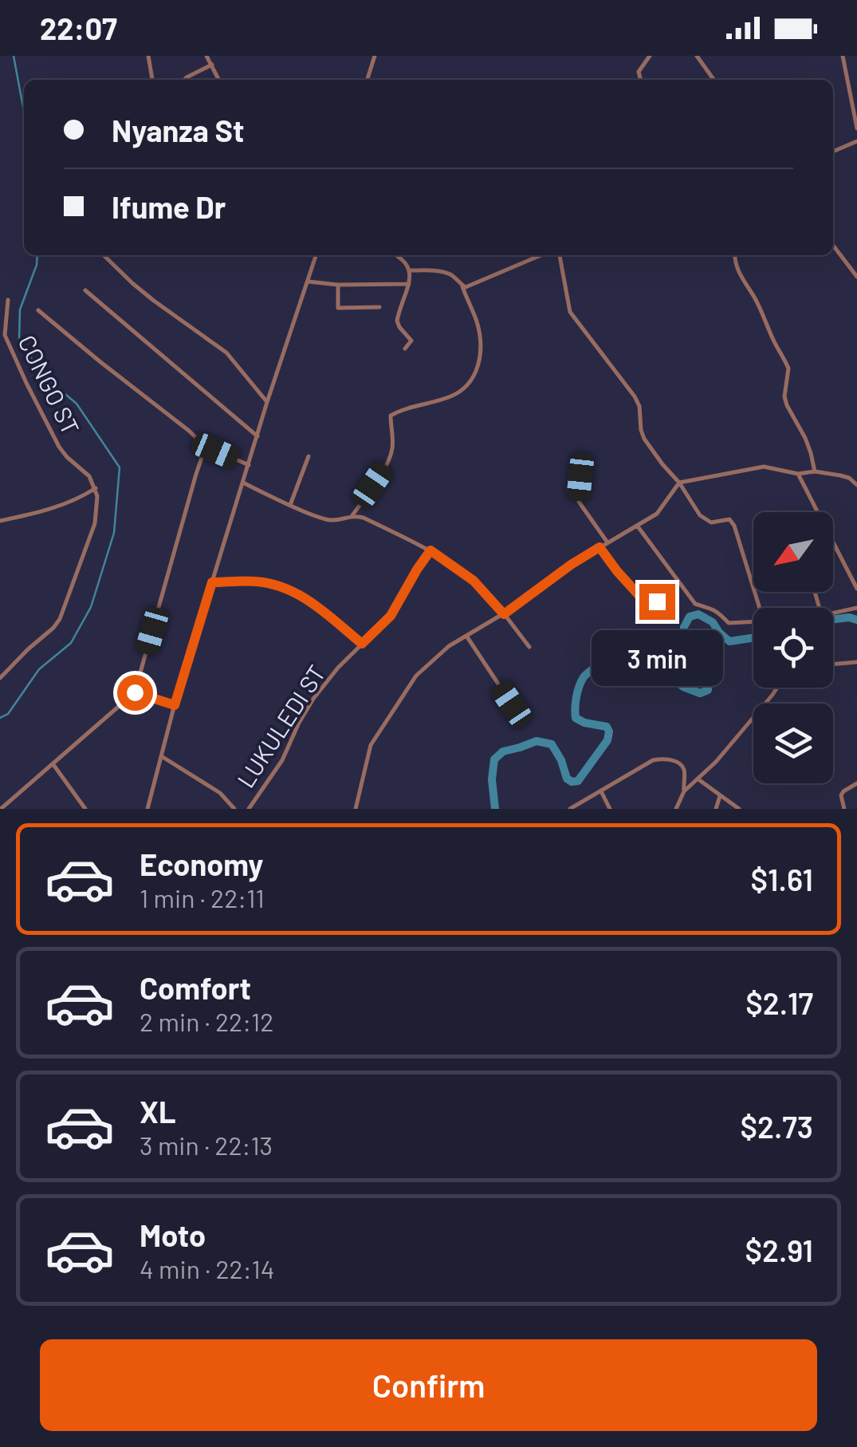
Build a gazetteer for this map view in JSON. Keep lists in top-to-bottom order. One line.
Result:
{"streets":{"street":["CONGO ST","LUKULEDI ST"]},"north":"bottom left","page":{"status":"22:07","banner":["Nyanza St","Ifume Dr"],"bubble":"3 min","list":[{"name":"Economy","note":"1 min · 22:11","value":"$1.61"},{"name":"Comfort","note":"2 min · 22:12","value":"$2.17"},{"name":"XL","note":"3 min · 22:13","value":"$2.73"},{"name":"Moto","note":"4 min · 22:14","value":"$2.91"}],"buttons":"Confirm"}}
